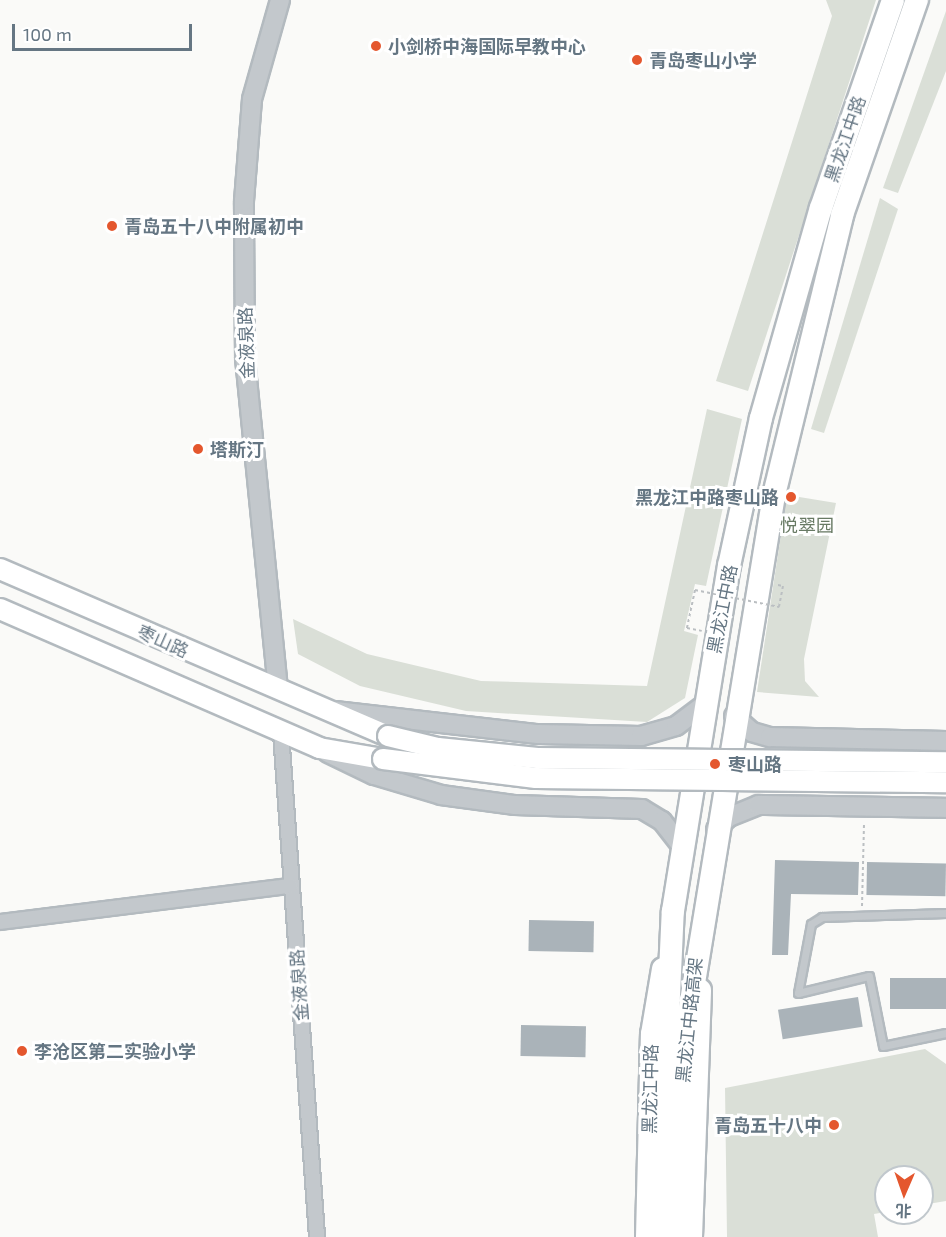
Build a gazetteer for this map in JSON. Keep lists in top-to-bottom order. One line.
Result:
{"streets":{"main road":["黑龙江中路","枣山路","黑龙江中路高架"],"street":["金液泉路"]},"crossings":[["黑龙江中路","枣山路"],["黑龙江中路","黑龙江中路高架"],["金液泉路","枣山路"]],"parks":["悦翠园"],"places":["小剑桥中海国际早教中心","青岛枣山小学","青岛五十八中附属初中","塔斯汀","黑龙江中路枣山路","枣山路","李沧区第二实验小学","青岛五十八中"],"scale_bar":"100 m","north":"bottom"}
